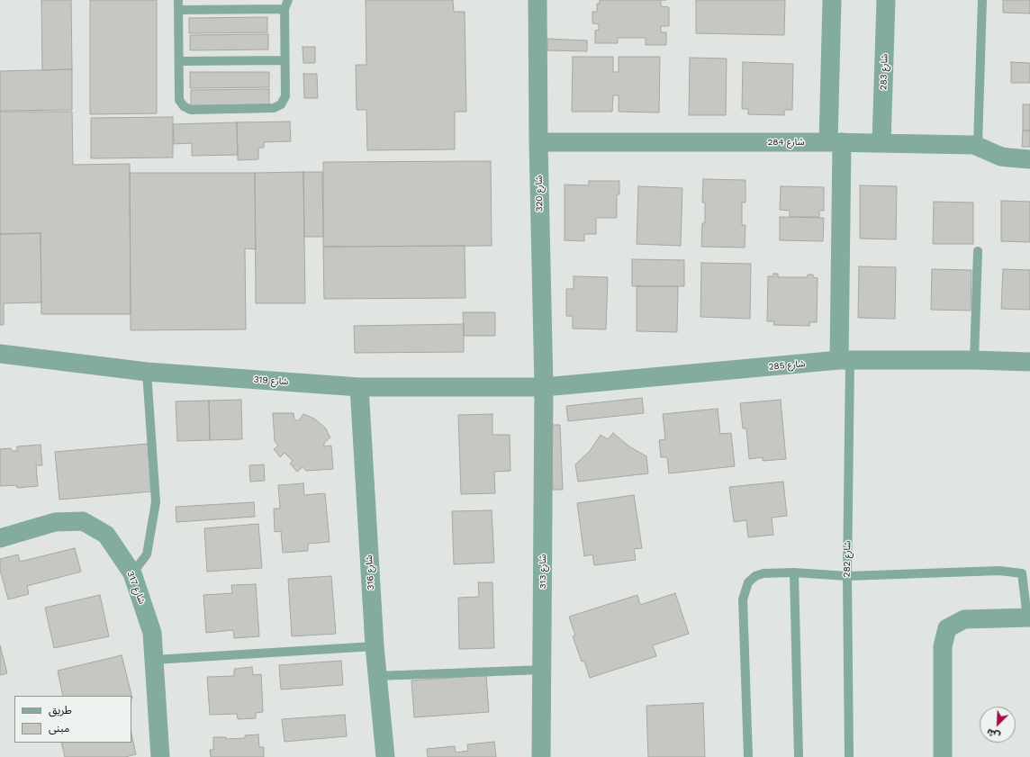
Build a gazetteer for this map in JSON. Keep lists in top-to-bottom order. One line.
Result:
{"streets":{"street":["شارع 283","شارع 284","شارع 320","شارع 285","شارع 319","شارع 313","شارع 316","شارع 317"],"lane":["شارع 282"]},"crossings":[["شارع 283","شارع 284"],["شارع 284","شارع 320"],["شارع 320","شارع 285"],["شارع 320","شارع 319"],["شارع 320","شارع 313"],["شارع 285","شارع 319"],["شارع 285","شارع 282"],["شارع 285","شارع 313"],["شارع 319","شارع 313"],["شارع 319","شارع 316"]],"legend":["طريق","مبنى"],"north":"bottom left"}
